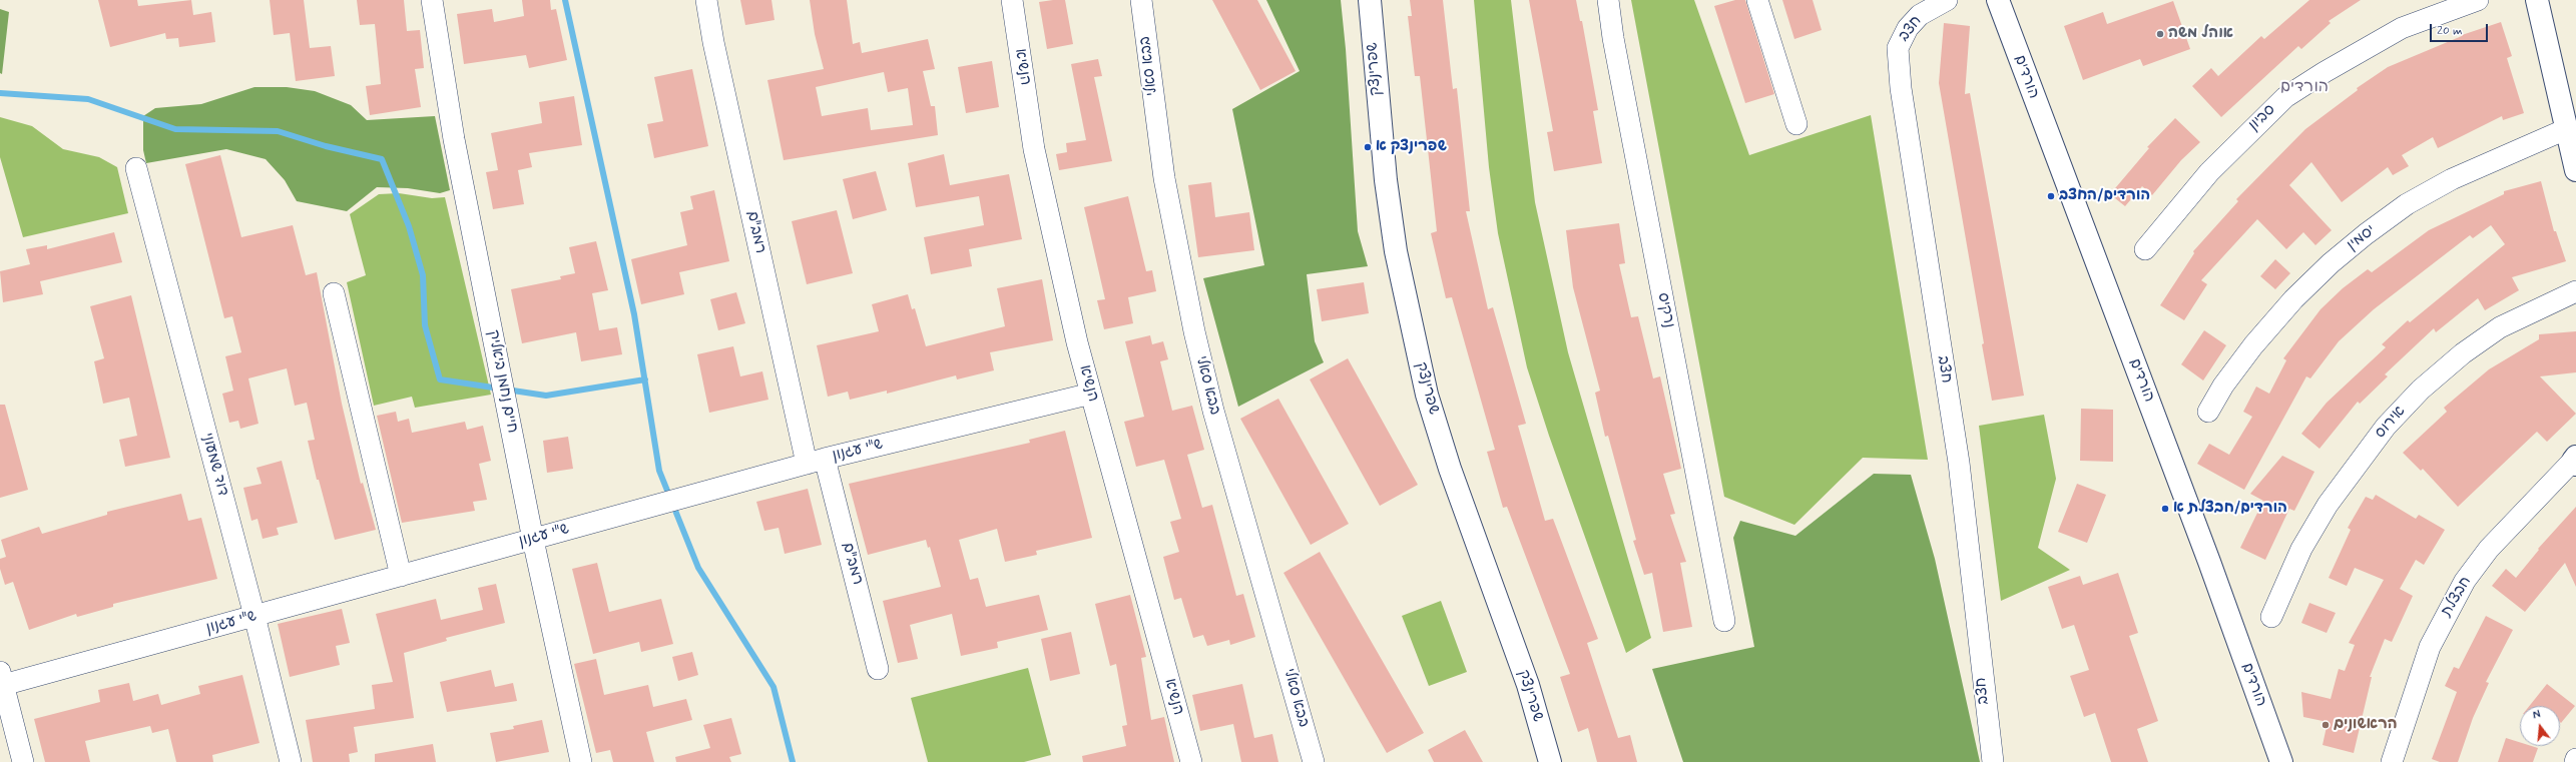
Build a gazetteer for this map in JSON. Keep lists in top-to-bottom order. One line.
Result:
{"streets":{"street":["חצב","בבא סאלי","הנשיא","שפרינצק","הורדים","סביון","רמב\"ם","יסמין","נרקיס","חיים נחמן ביאליק","אירוס","ש\"י עגנון","דוד שמעוני","חבצלת"]},"crossings":[["הנשיא","ש\"י עגנון"],["רמב\"ם","ש\"י עגנון"],["חיים נחמן ביאליק","ש\"י עגנון"],["ש\"י עגנון","דוד שמעוני"]],"districts":["הורדים"],"places":["אוהל משה","שפרינצק א","הורדים/החצב","הורדים/חבצלת א","הראשונים"],"scale_bar":"20 m","north":"top"}
